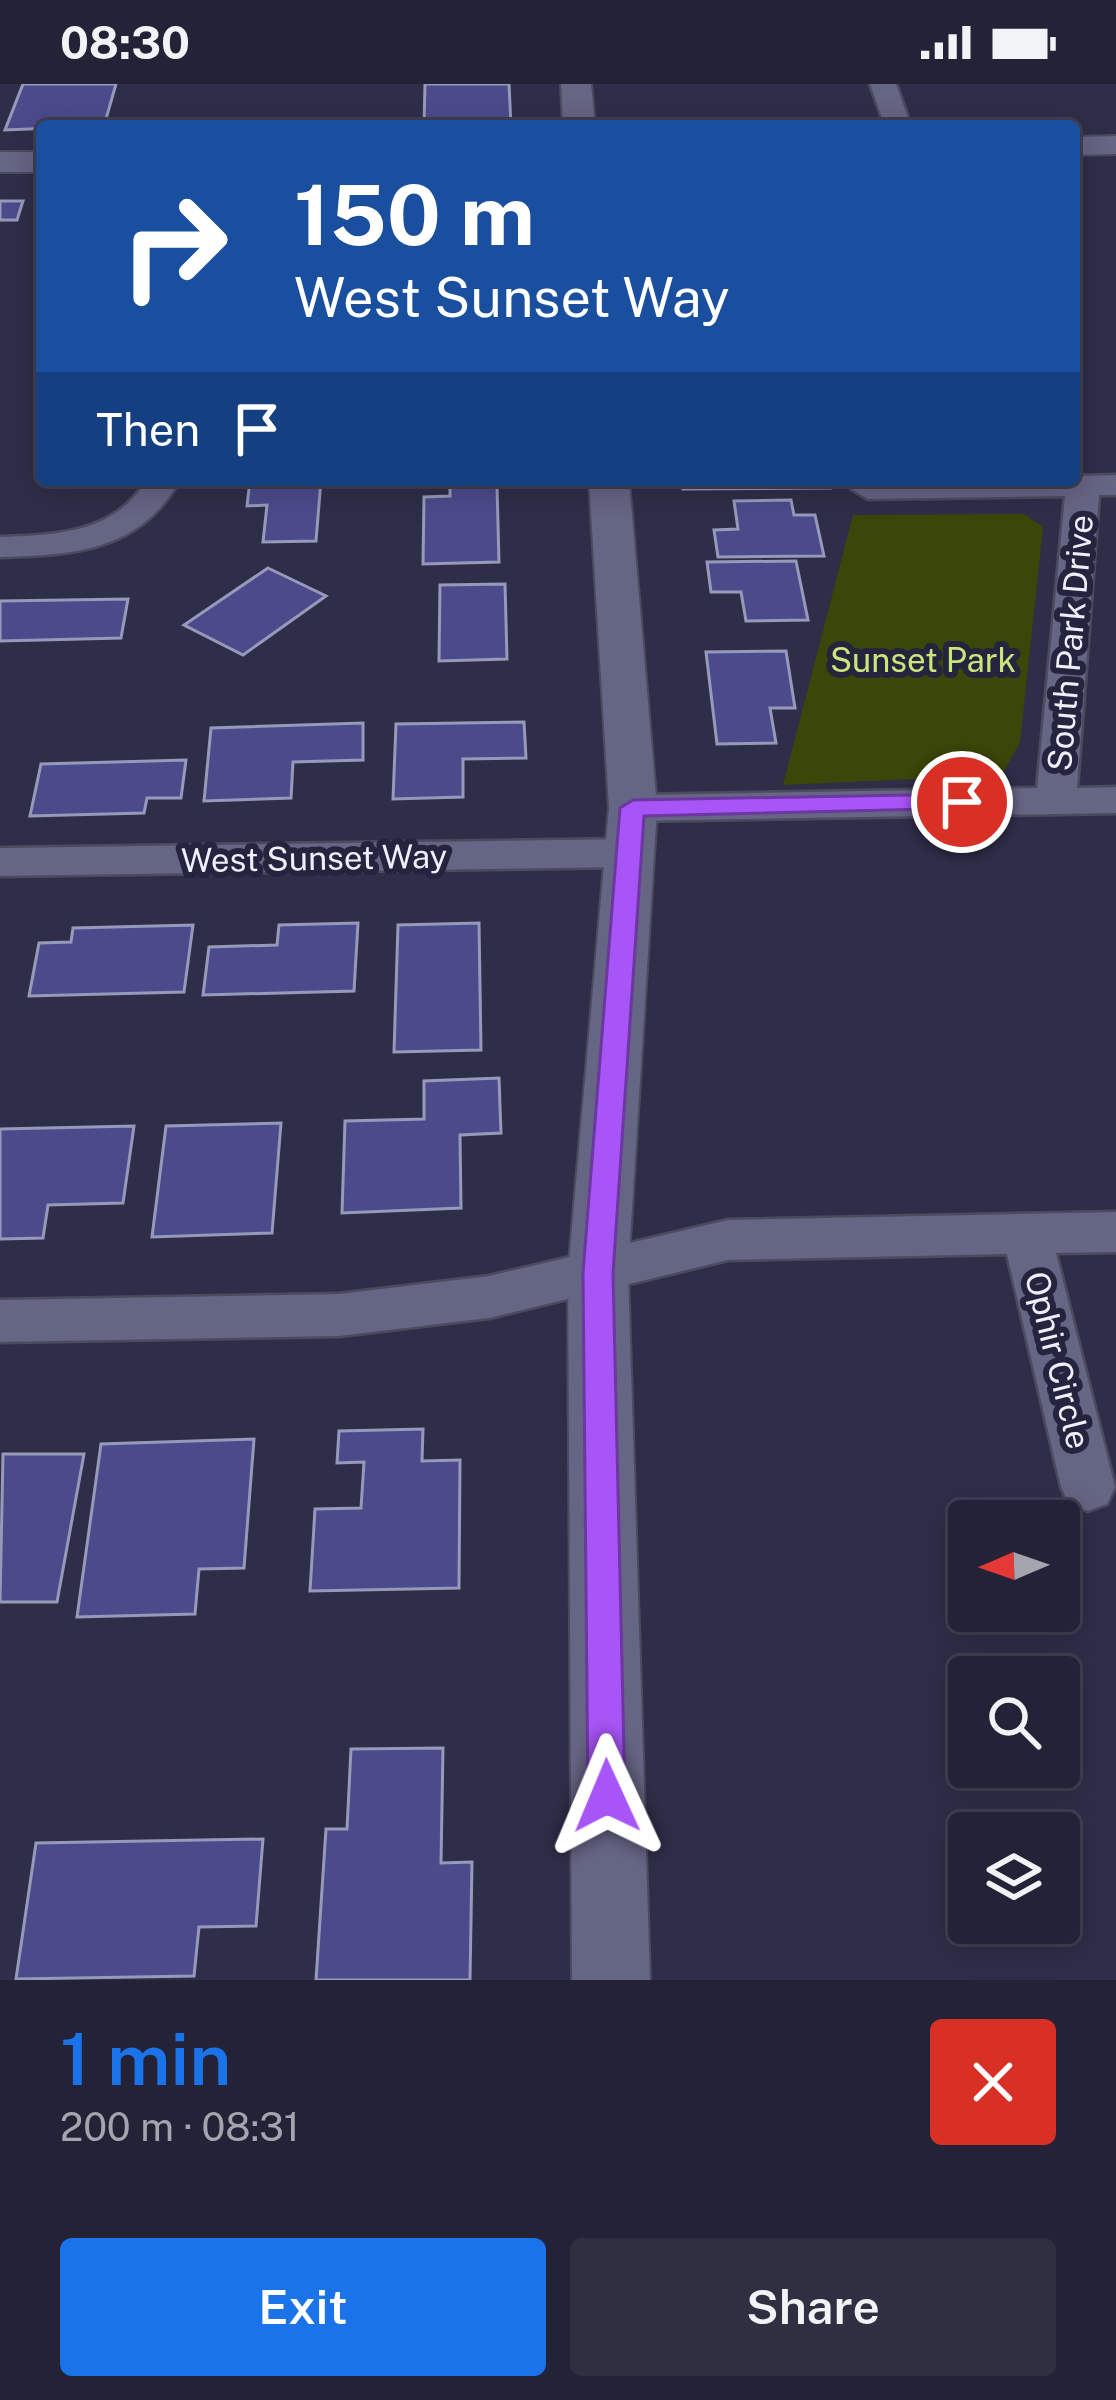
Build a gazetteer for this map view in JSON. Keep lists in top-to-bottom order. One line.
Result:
{"streets":{"street":["South Park Drive","West Sunset Way","Ophir Circle"]},"crossings":[["South Park Drive","West Sunset Way"]],"parks":["Sunset Park"],"north":"left","page":{"status":"08:30","turn":["150 m","West Sunset Way"],"then":"Then","heading":["1 min","200 m · 08:31"],"buttons":["Exit","Share"]}}
